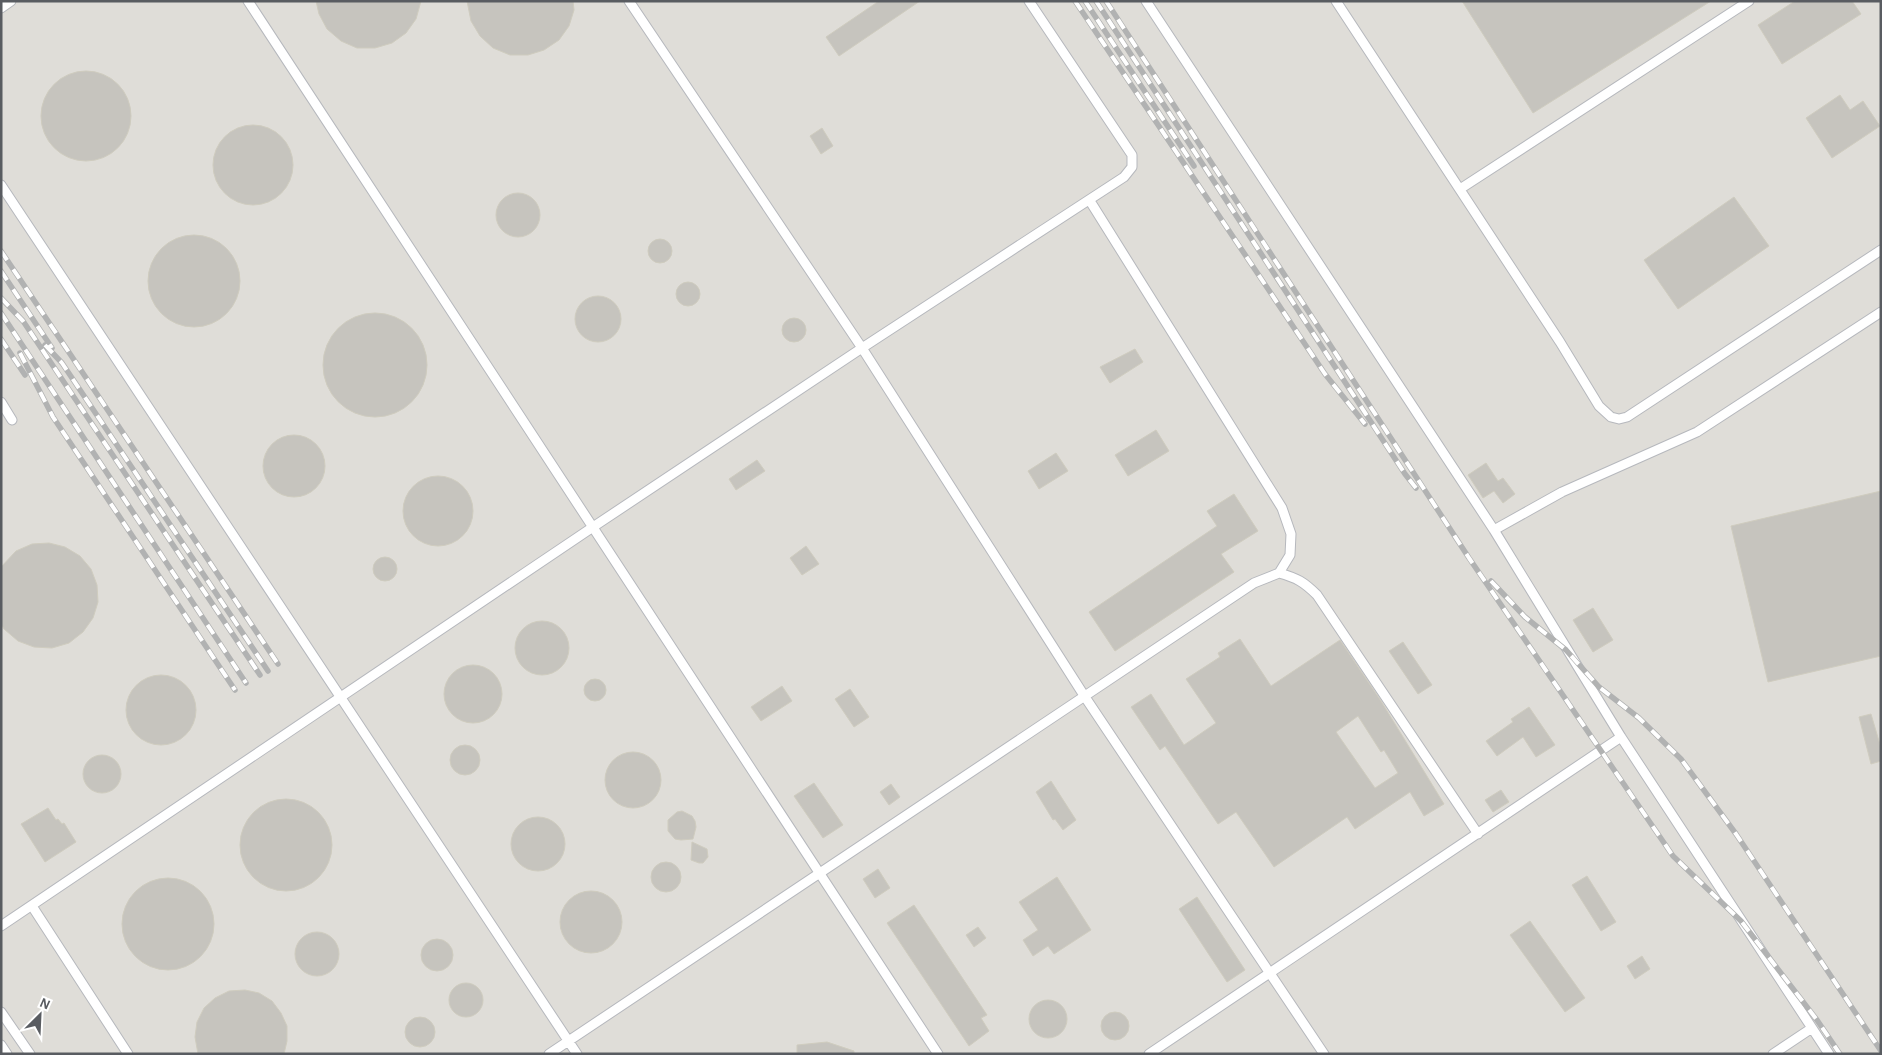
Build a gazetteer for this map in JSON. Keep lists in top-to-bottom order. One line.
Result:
{"north":"top right"}
